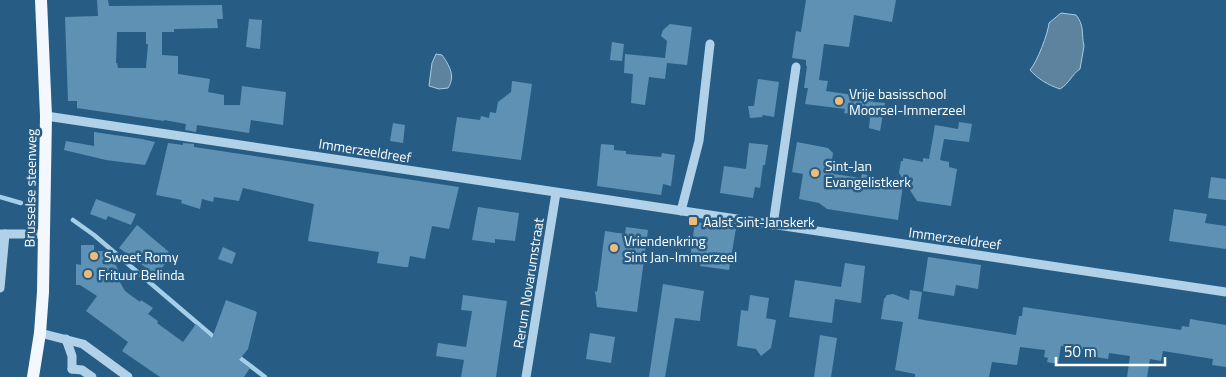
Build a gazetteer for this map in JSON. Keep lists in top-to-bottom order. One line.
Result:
{"streets":{"main road":["Brusselse steenweg"],"street":["Immerzeeldreef","Rerum Novarumstraat"]},"crossings":[["Immerzeeldreef","Brusselse steenweg"],["Immerzeeldreef","Rerum Novarumstraat"]],"places":{"other":["Vrije basisschool Moorsel-Immerzeel","Sint-Jan Evangelistkerk","Vriendenkring Sint Jan-Immerzeel","Sweet Romy","Frituur Belinda"],"transit":["Aalst Sint-Janskerk"]},"scale_bar":"50 m"}
